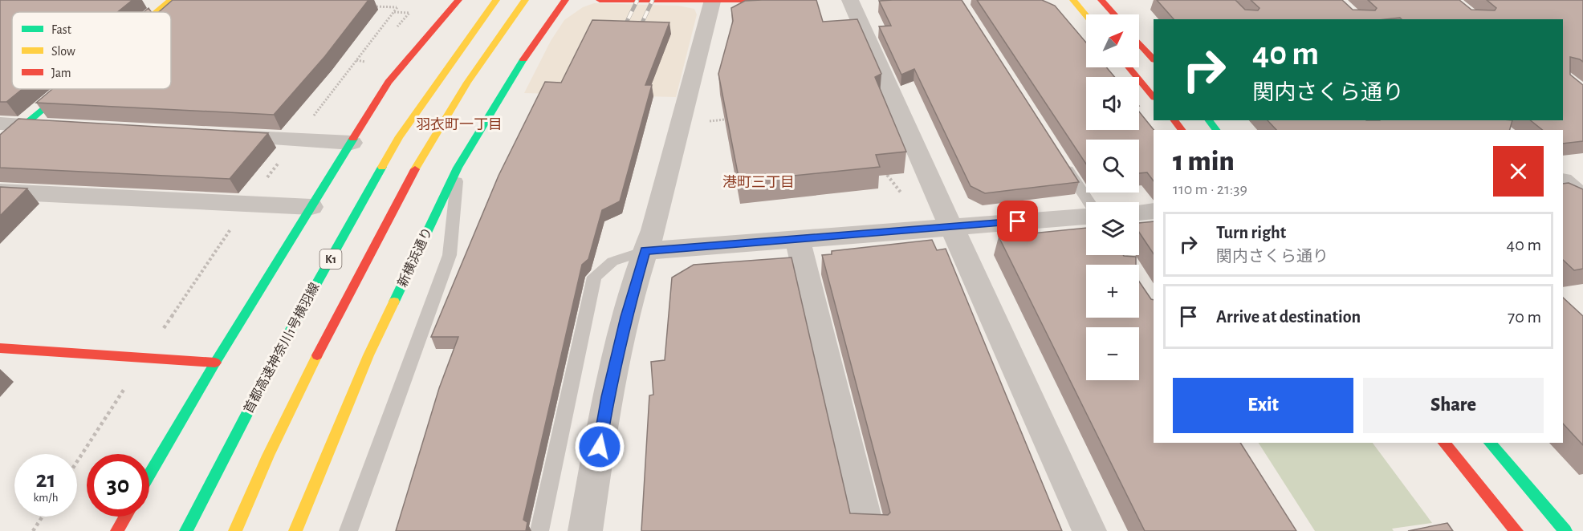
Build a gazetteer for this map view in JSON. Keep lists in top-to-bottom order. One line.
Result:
{"streets":{"main road":["新横浜通り","K1","首都高速神奈川1号横羽線"]},"districts":["羽衣町一丁目","港町三丁目"],"legend":["Fast","Slow","Jam"],"north":"top right","page":{"map_buttons":["+","−"],"turn":["40 m","関内さくら通り"],"heading":["1 min","110 m · 21:39"],"list":[{"name":"Turn right","note":"関内さくら通り","value":"40 m"},{"name":"Arrive at destination","value":"70 m"}],"buttons":["Exit","Share"],"speed":"21 km/h","limit":"30"}}
